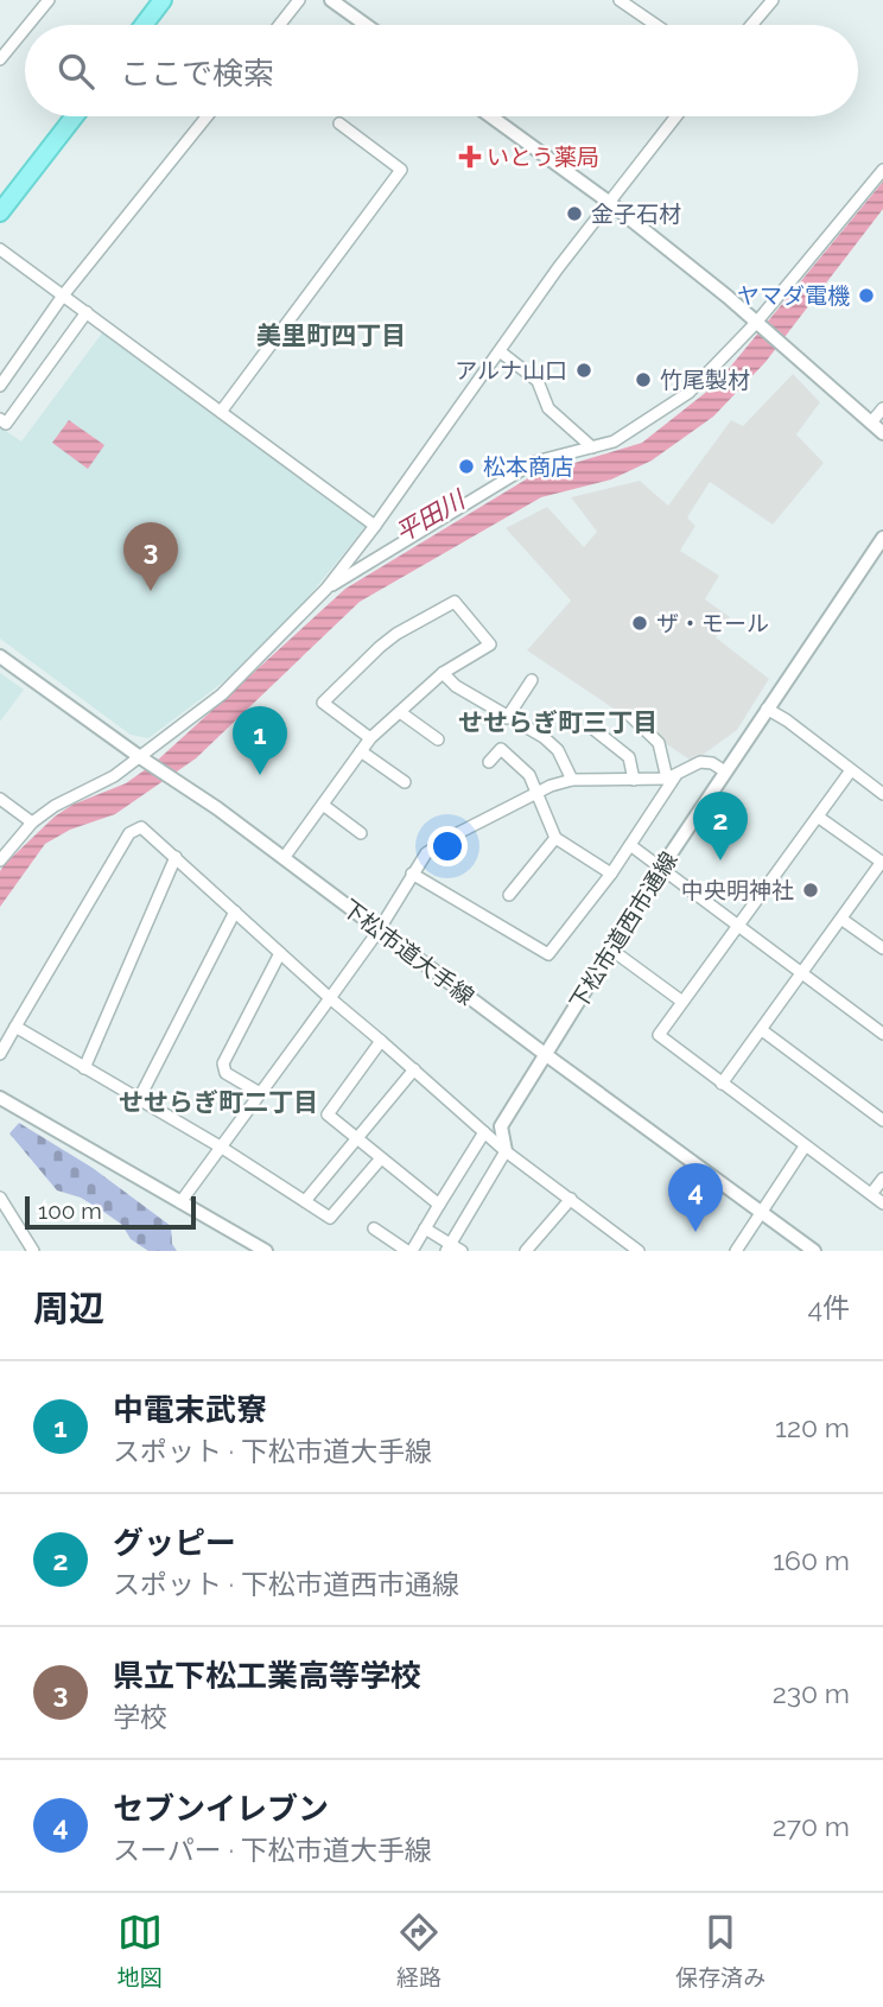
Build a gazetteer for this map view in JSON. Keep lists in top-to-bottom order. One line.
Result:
{"streets":{"street":["下松市道西市通線","下松市道大手線"]},"crossings":[["下松市道西市通線","下松市道大手線"]],"districts":["美里町四丁目","せせらぎ町三丁目","せせらぎ町二丁目"],"water":["平田川"],"places":{"health":["いとう薬局"],"other":["金子石材","ヤマダ電機","アルナ山口","竹尾製材","松本商店","ザ・モール","中央明神社"]},"scale_bar":"100 m","page":{"search":"ここで検索","pins":["3","1","2","4"],"scale":"100 m","heading":["周辺","4件"],"list":[{"mark":"1","name":"中電末武寮","note":"スポット · 下松市道大手線","value":"120 m"},{"mark":"2","name":"グッピー","note":"スポット · 下松市道西市通線","value":"160 m"},{"mark":"3","name":"県立下松工業高等学校","note":"学校","value":"230 m"},{"mark":"4","name":"セブンイレブン","note":"スーパー · 下松市道大手線","value":"270 m"}],"nav":["地図","経路","保存済み"]}}
